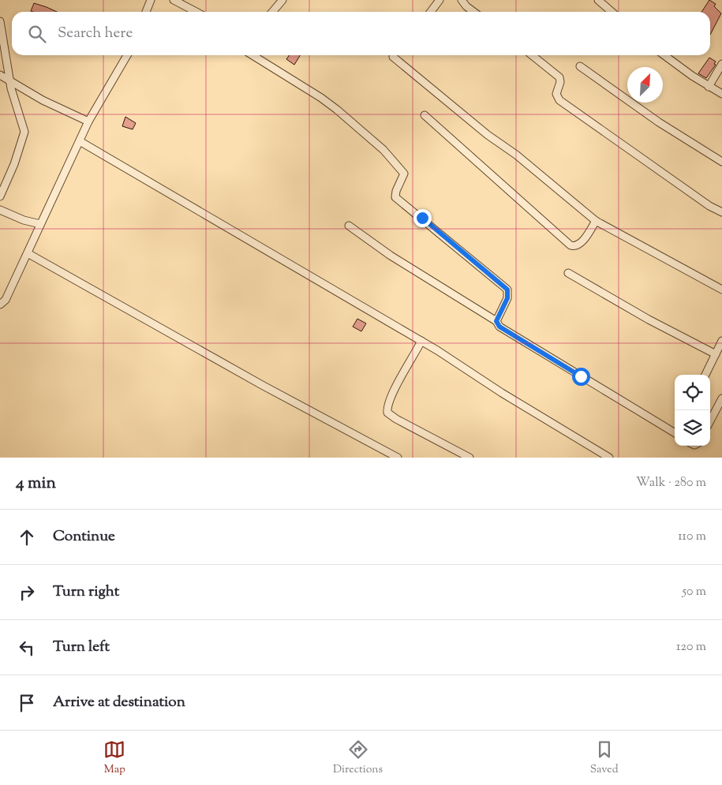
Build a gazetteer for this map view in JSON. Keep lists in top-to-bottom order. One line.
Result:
{"north":"top right","page":{"search":"Search here","heading":["4 min","Walk · 280 m"],"list":[["Continue","110 m"],["Turn right","50 m"],["Turn left","120 m"],"Arrive at destination"],"nav":["Map","Directions","Saved"]}}
